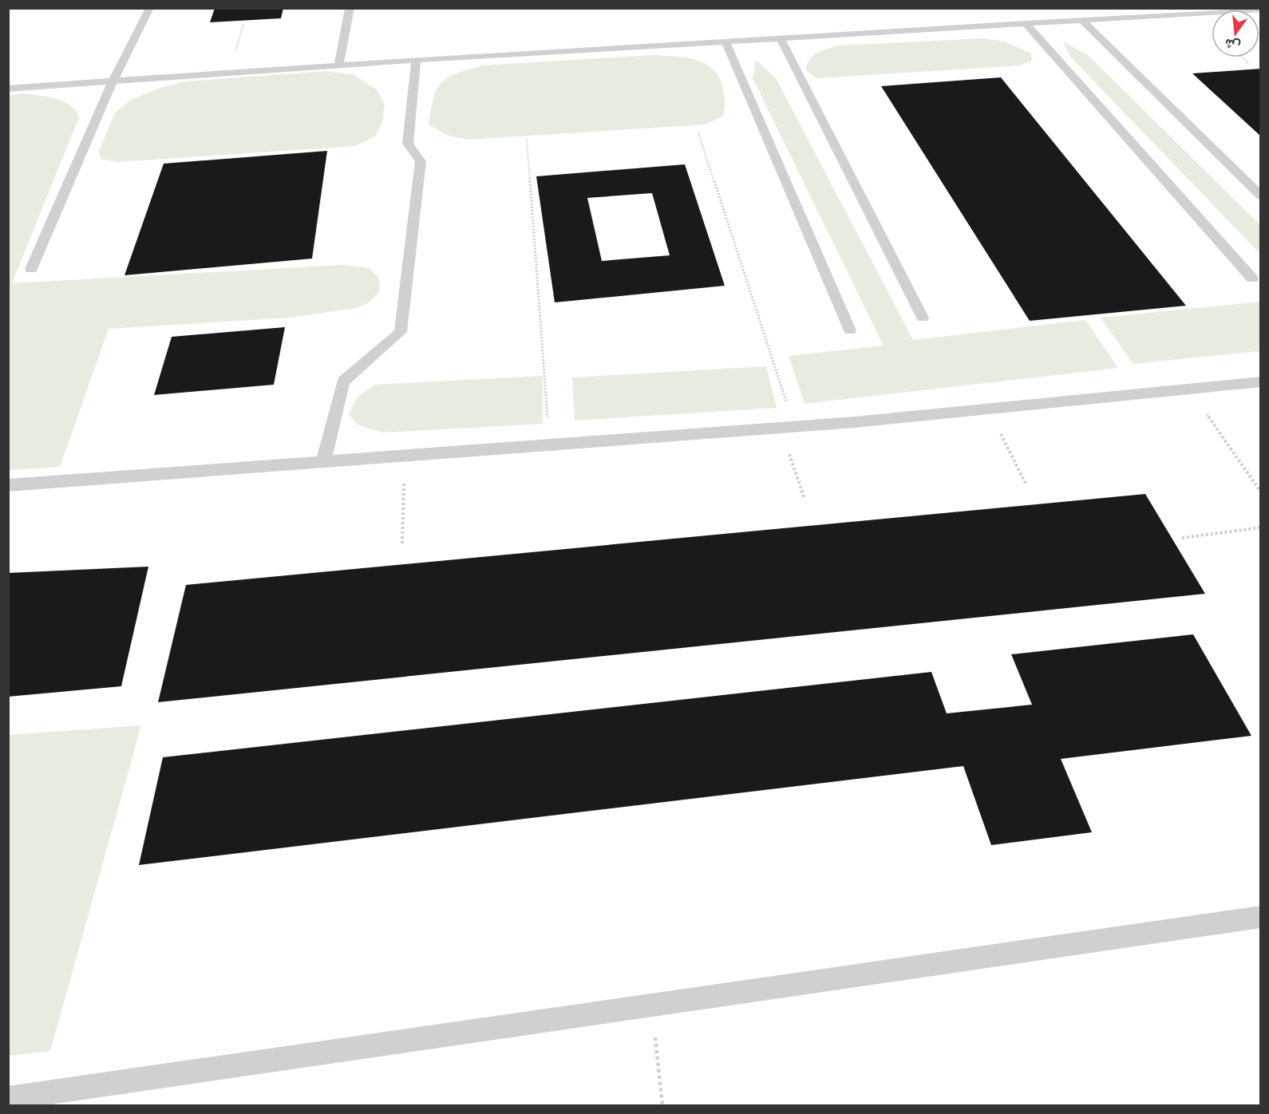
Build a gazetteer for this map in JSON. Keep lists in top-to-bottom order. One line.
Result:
{"north":"bottom"}
